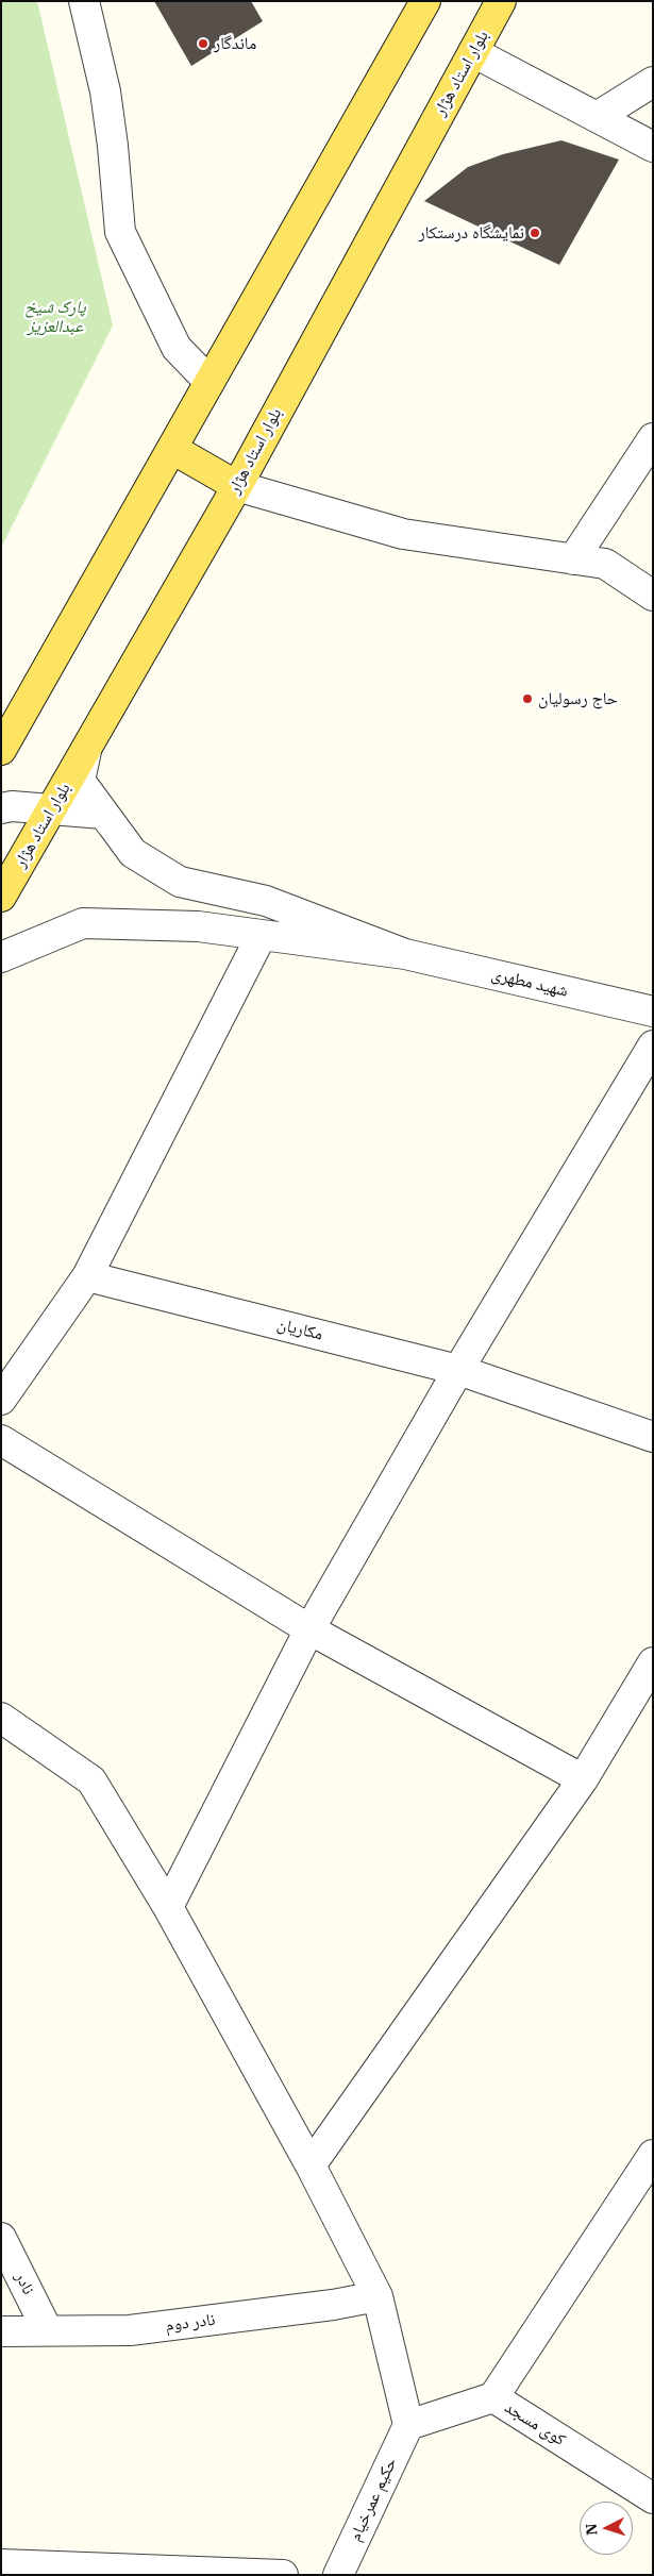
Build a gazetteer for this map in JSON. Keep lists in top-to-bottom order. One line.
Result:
{"streets":{"main road":["بلوار استاد هژار"],"street":["شهید مطهری","مکاریان","نادر","نادر دوم","کوی مسجد","حکیم عمرخیام"]},"crossings":[["نادر","نادر دوم"],["کوی مسجد","حکیم عمرخیام"]],"parks":["پارک شیخ عبدالعزیز"],"places":["ماندگار","نمایشگاه درستکار","حاج رسولیان"],"north":"left"}
